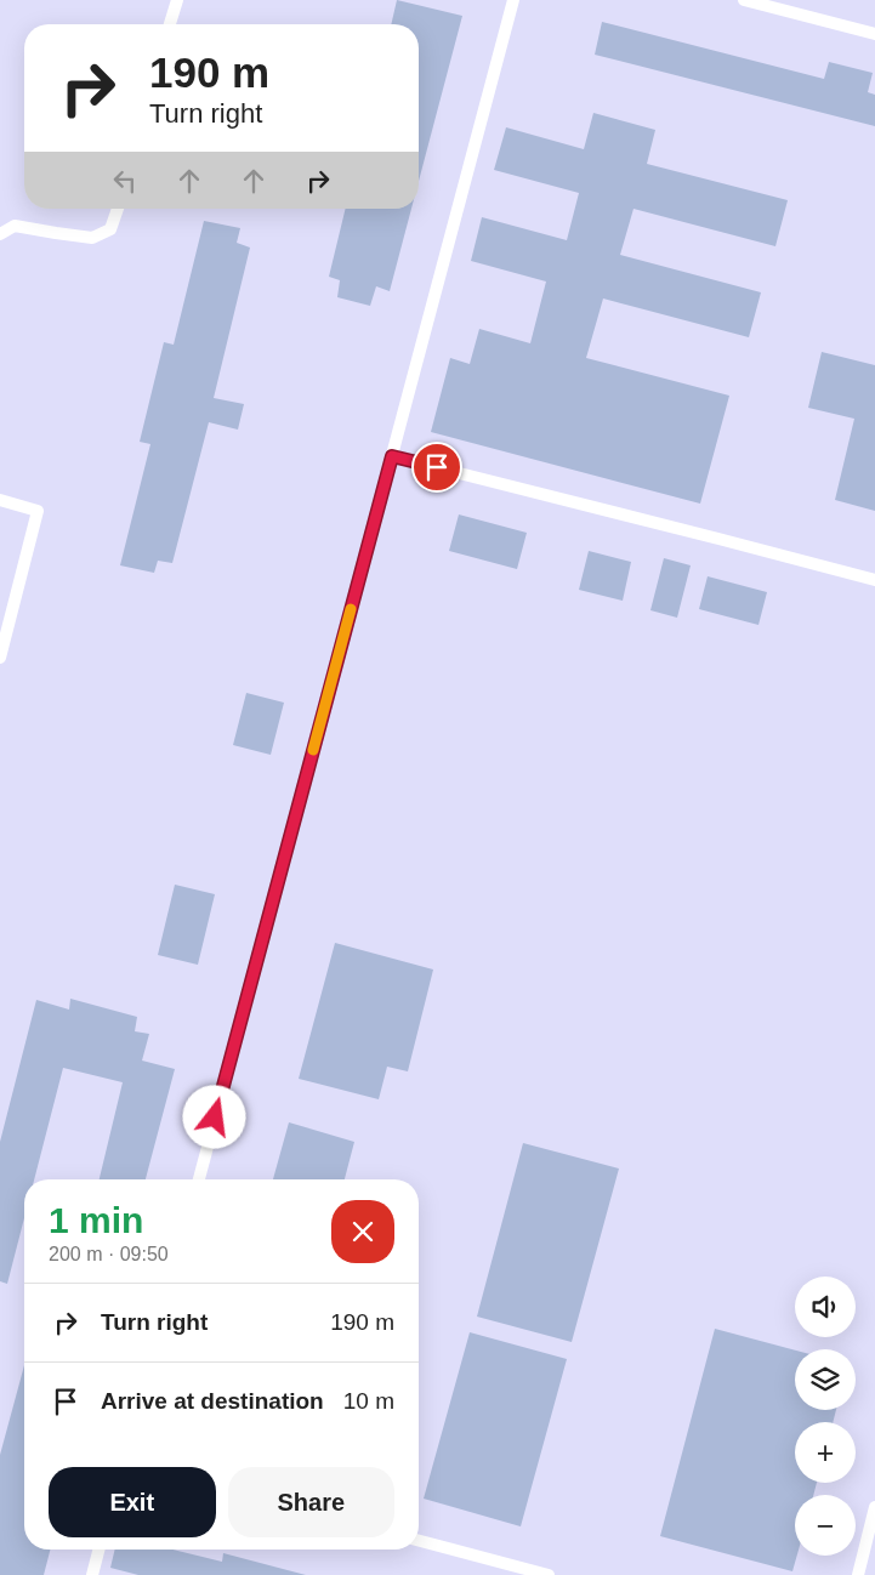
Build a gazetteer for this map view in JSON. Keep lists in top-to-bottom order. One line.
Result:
{"page":{"turn":["190 m","Turn right"],"heading":["1 min","200 m · 09:50"],"map_buttons":["+","−"],"list":[{"name":"Turn right","value":"190 m"},{"name":"Arrive at destination","value":"10 m"}],"buttons":["Exit","Share"]}}
